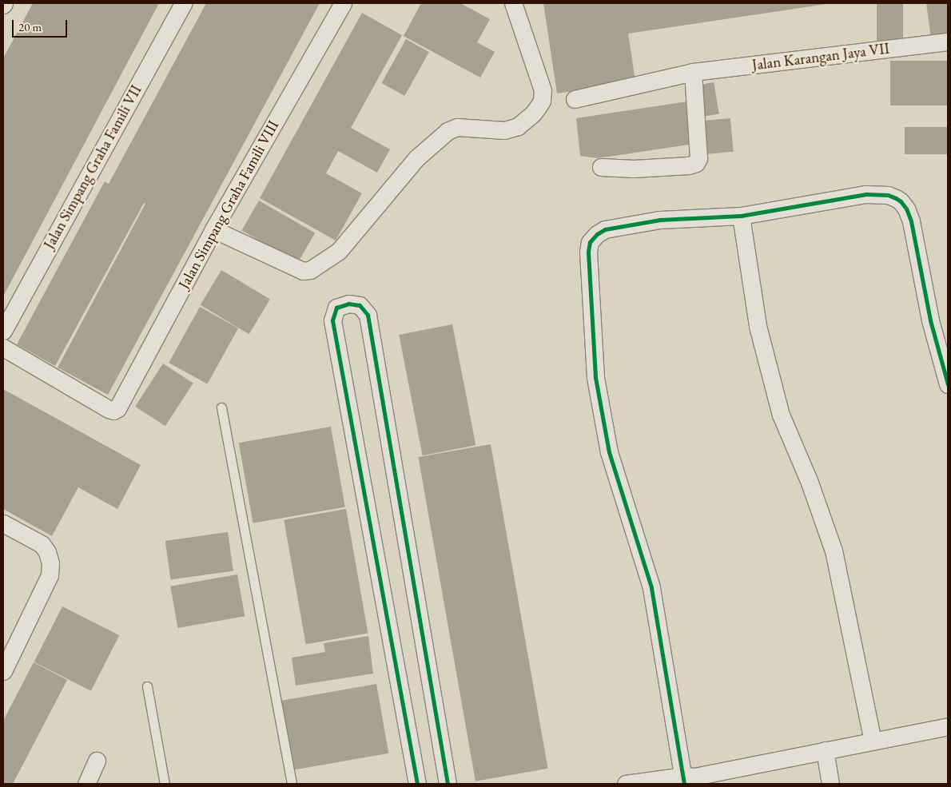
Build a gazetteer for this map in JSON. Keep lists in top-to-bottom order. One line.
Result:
{"streets":{"street":["Jalan Karangan Jaya VII","Jalan Simpang Graha Famili VII","Jalan Simpang Graha Famili VIII"]},"scale_bar":"20 m"}
